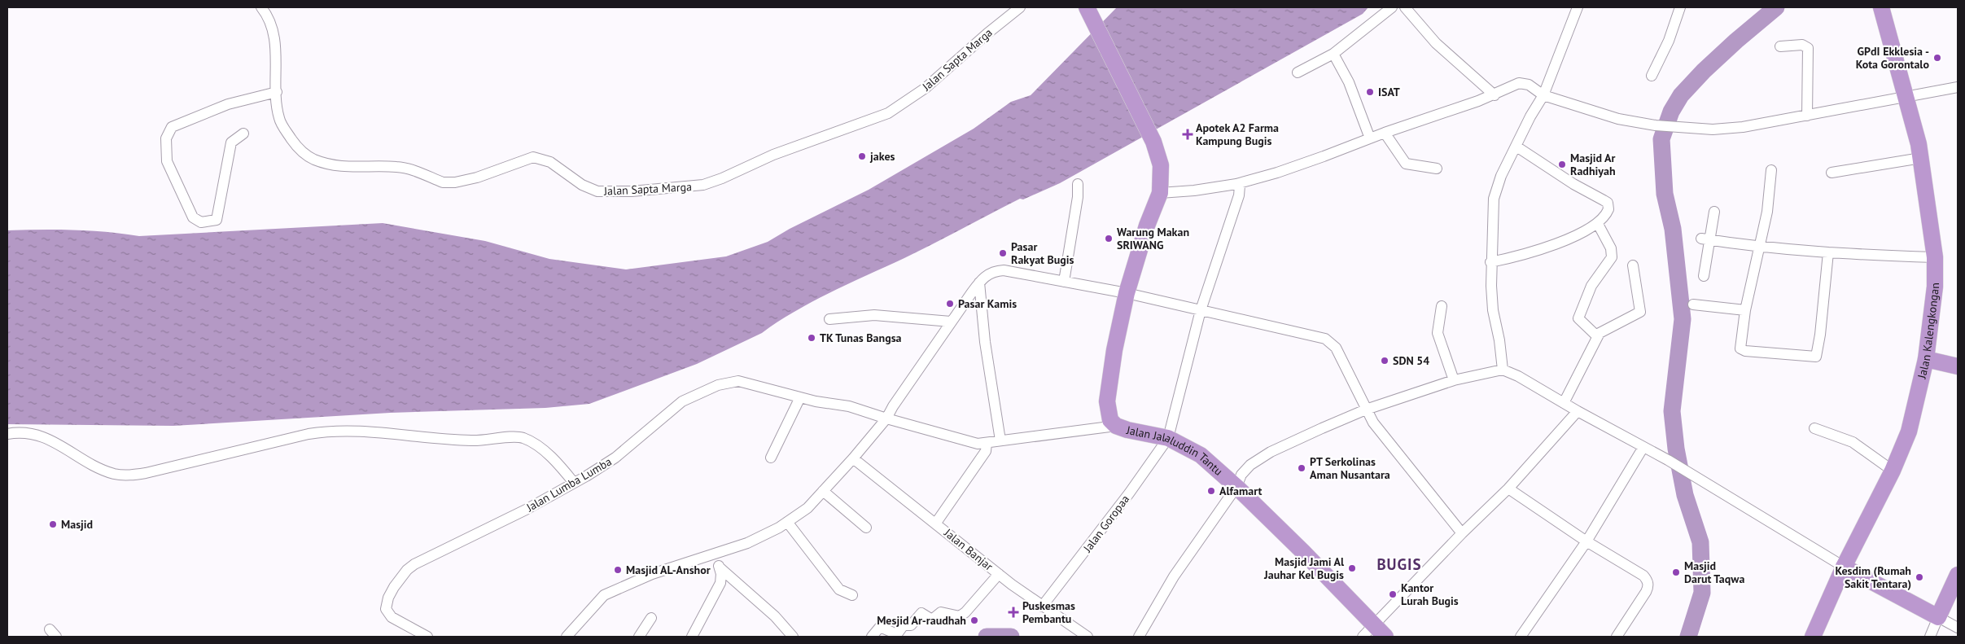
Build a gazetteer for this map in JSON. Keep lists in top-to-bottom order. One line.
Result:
{"streets":{"highway":["Jalan Kalengkongan","Jalan Jalaluddin Tantu"],"street":["Jalan Sapta Marga","Jalan Lumba Lumba","Jalan Goropaa","Jalan Banjar"]},"crossings":[["Jalan Jalaluddin Tantu","Jalan Lumba Lumba"],["Jalan Jalaluddin Tantu","Jalan Goropaa"],["Jalan Goropaa","Jalan Banjar"]],"districts":["BUGIS"],"places":{"other":["GPdI Ekklesia - Kota Gorontalo","ISAT","jakes","Masjid Ar Radhiyah","Warung Makan SRIWANG","Pasar Rakyat Bugis","Pasar Kamis","TK Tunas Bangsa","SDN 54","PT Serkolinas Aman Nusantara","Alfamart","Masjid","Masjid Jami Al Jauhar Kel Bugis","Masjid AL-Anshor","Masjid Darut Taqwa","Kesdim (Rumah Sakit Tentara)","Kantor Lurah Bugis","Mesjid Ar-raudhah"],"health":["Apotek A2 Farma Kampung Bugis","Puskesmas Pembantu"]}}
